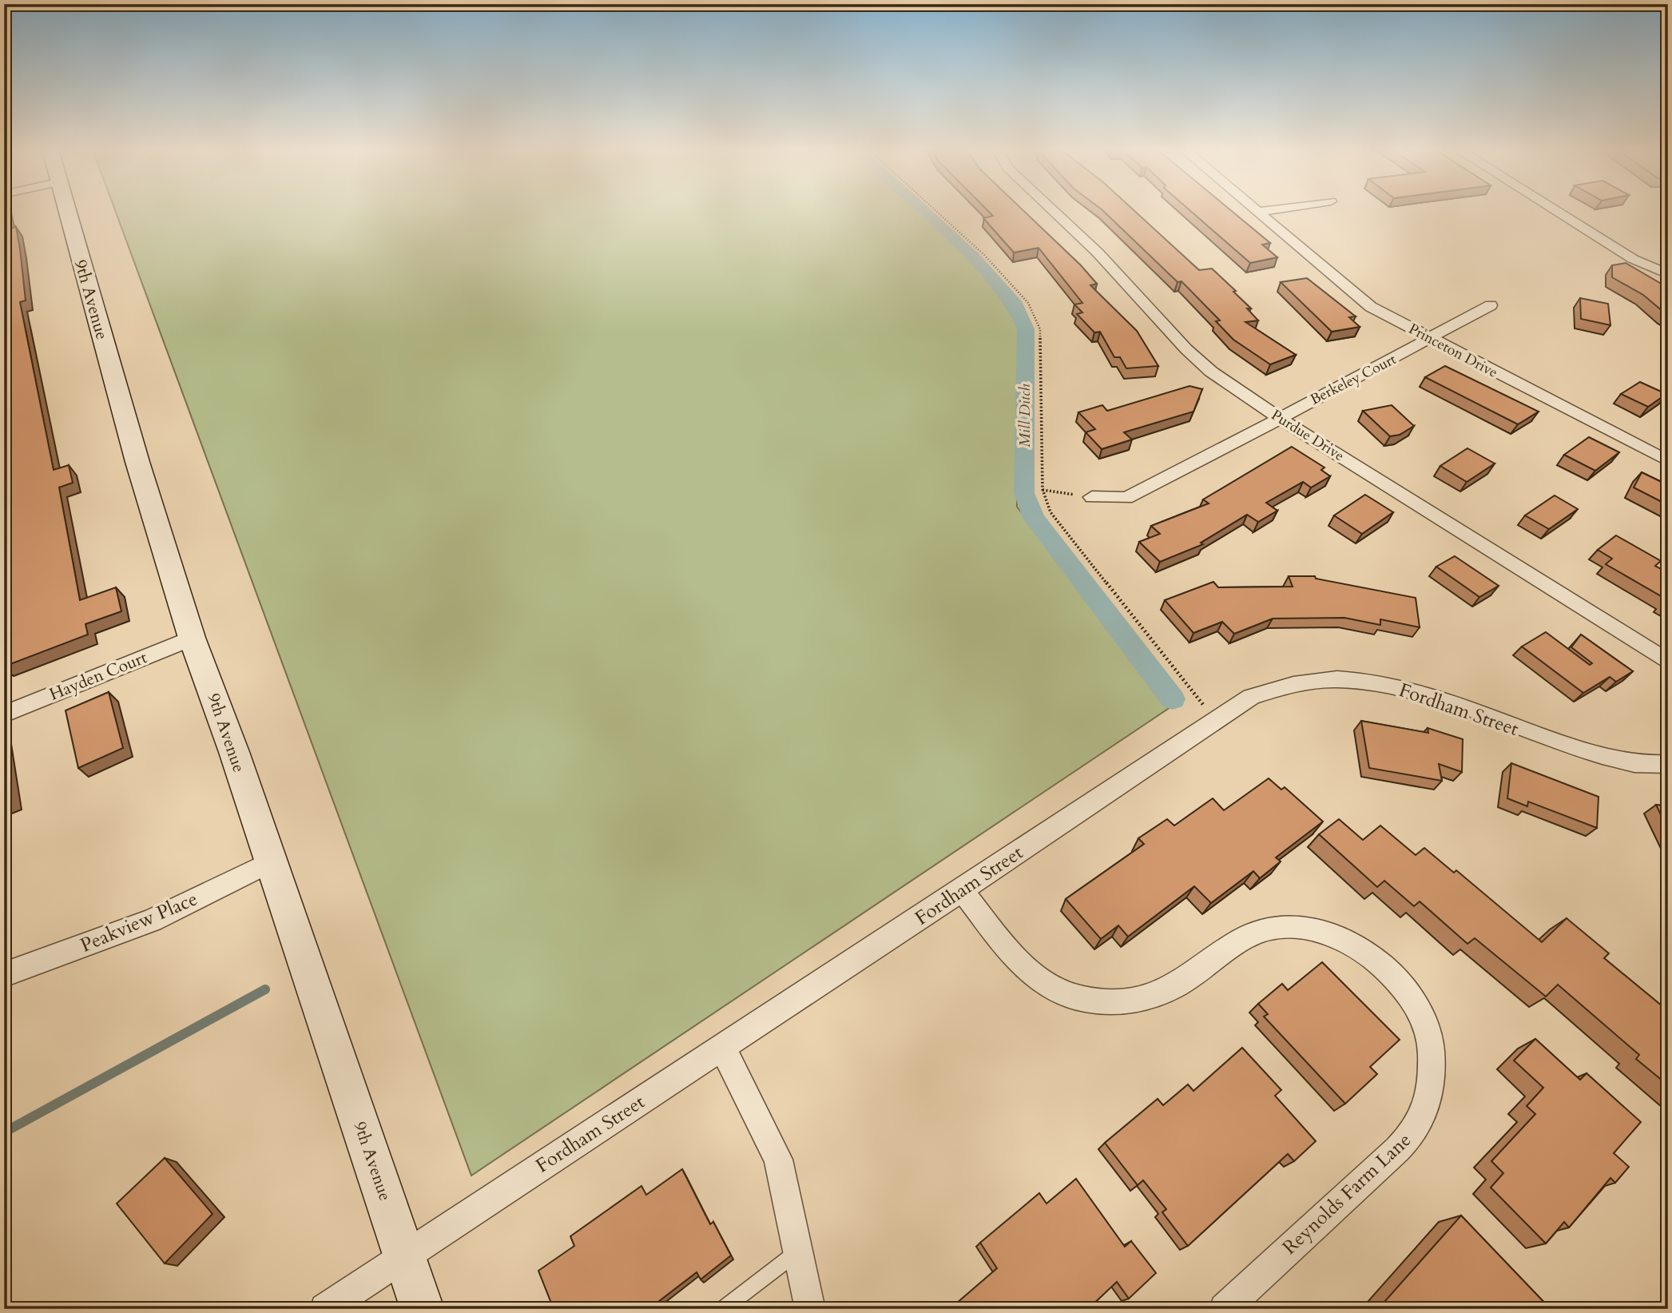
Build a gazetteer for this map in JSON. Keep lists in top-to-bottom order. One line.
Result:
{"streets":{"main road":["9th Avenue"],"street":["Princeton Drive","Berkeley Court","Purdue Drive","Hayden Court","Fordham Street","Peakview Place","Reynolds Farm Lane"]},"crossings":[["9th Avenue","Hayden Court"],["9th Avenue","Fordham Street"],["9th Avenue","Peakview Place"],["Princeton Drive","Berkeley Court"],["Berkeley Court","Purdue Drive"],["Fordham Street","Reynolds Farm Lane"]],"water":["Mill Ditch"]}
